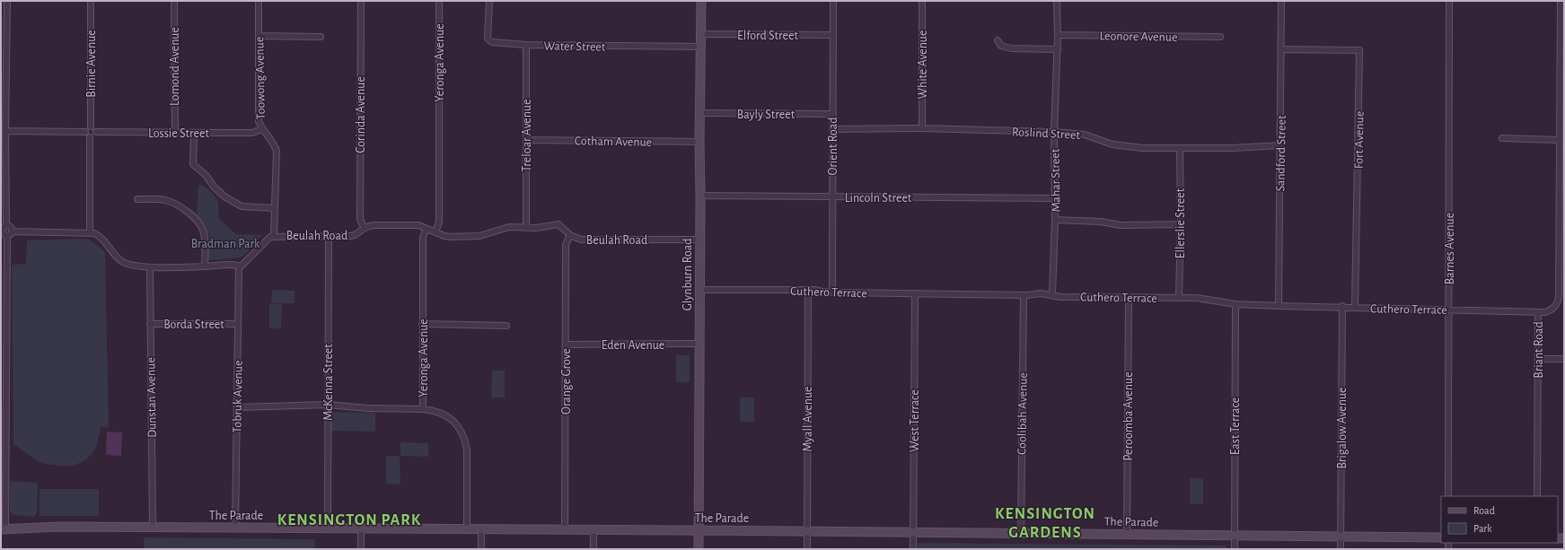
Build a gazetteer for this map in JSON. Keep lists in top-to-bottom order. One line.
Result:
{"streets":{"main road":["Glynburn Road","The Parade"],"street":["Elford Street","Leonore Avenue","Water Street","Yeronga Avenue","Birnie Avenue","White Avenue","Lomond Avenue","Toowong Avenue","Bayly Street","Corinda Avenue","Lossie Street","Roslind Street","Treloar Avenue","Fort Avenue","Cotham Avenue","Orient Road","Sandford Street","Mahar Street","Lincoln Street","Ellerslie Street","Beulah Road","Barnes Avenue","Cuthero Terrace","Borda Street","Eden Avenue","Briant Road","Orange Grove","McKenna Street","Tobruk Avenue","Dunstan Avenue","Coolibah Avenue","Peroomba Avenue","Myall Avenue","West Terrace","East Terrace","Brigalow Avenue"]},"crossings":[["Elford Street","Orient Road"],["Elford Street","Glynburn Road"],["Leonore Avenue","Mahar Street"],["Water Street","Treloar Avenue"],["Water Street","Glynburn Road"],["Yeronga Avenue","Beulah Road"],["Yeronga Avenue","The Parade"],["Birnie Avenue","Lossie Street"],["White Avenue","Roslind Street"],["Lomond Avenue","Lossie Street"],["Toowong Avenue","Lossie Street"],["Toowong Avenue","Beulah Road"],["Bayly Street","Orient Road"],["Bayly Street","Glynburn Road"],["Corinda Avenue","Beulah Road"],["Roslind Street","Orient Road"],["Roslind Street","Sandford Street"],["Roslind Street","Mahar Street"],["Roslind Street","Ellerslie Street"],["Treloar Avenue","Cotham Avenue"],["Treloar Avenue","Beulah Road"],["Fort Avenue","Sandford Street"],["Fort Avenue","Cuthero Terrace"],["Cotham Avenue","Glynburn Road"],["Orient Road","Lincoln Street"],["Orient Road","Cuthero Terrace"],["Sandford Street","Cuthero Terrace"],["Mahar Street","Lincoln Street"],["Mahar Street","Cuthero Terrace"],["Lincoln Street","Glynburn Road"],["Ellerslie Street","Cuthero Terrace"],["Beulah Road","Glynburn Road"],["Beulah Road","Orange Grove"],["Beulah Road","McKenna Street"],["Beulah Road","Tobruk Avenue"],["Barnes Avenue","Cuthero Terrace"],["Glynburn Road","Cuthero Terrace"],["Glynburn Road","Eden Avenue"],["Glynburn Road","The Parade"],["Cuthero Terrace","Briant Road"],["Cuthero Terrace","Coolibah Avenue"],["Cuthero Terrace","Peroomba Avenue"],["Cuthero Terrace","Myall Avenue"],["Cuthero Terrace","West Terrace"],["Cuthero Terrace","East Terrace"],["Cuthero Terrace","Brigalow Avenue"],["Borda Street","Tobruk Avenue"],["Borda Street","Dunstan Avenue"],["Eden Avenue","Orange Grove"],["Orange Grove","The Parade"],["McKenna Street","The Parade"],["Tobruk Avenue","The Parade"],["Dunstan Avenue","The Parade"],["Coolibah Avenue","The Parade"],["Peroomba Avenue","The Parade"],["Myall Avenue","The Parade"],["West Terrace","The Parade"],["East Terrace","The Parade"],["Brigalow Avenue","The Parade"]],"districts":["KENSINGTON GARDENS","KENSINGTON PARK"],"parks":["Bradman Park"],"legend":["Road","Park"]}
